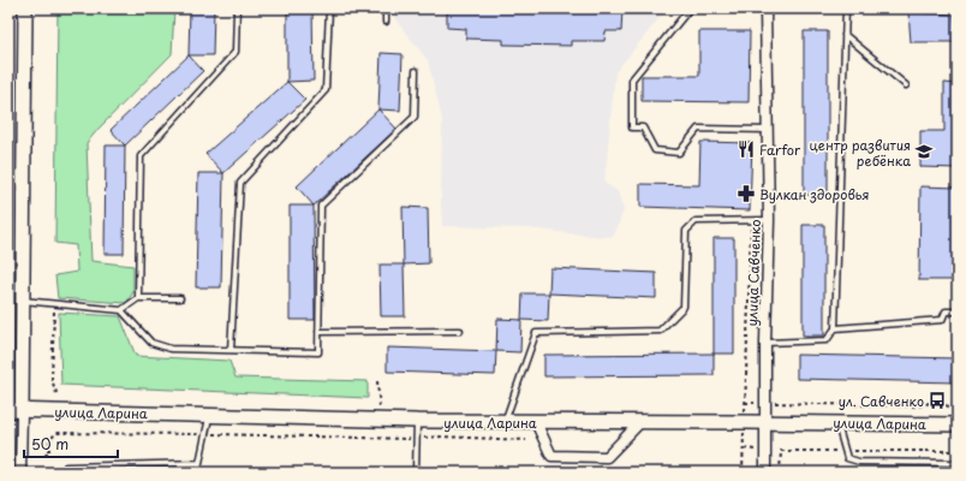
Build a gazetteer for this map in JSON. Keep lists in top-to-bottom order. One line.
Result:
{"streets":{"main road":["улица Ларина"],"street":["улица Савченко"]},"crossings":[["улица Савченко","улица Ларина"]],"places":{"restaurant":["Farfor"],"school or university":["центр развития ребёнка"],"pharmacy":["Вулкан здоровья"],"bus stop":["ул. Савченко"]},"scale_bar":"50 m"}
